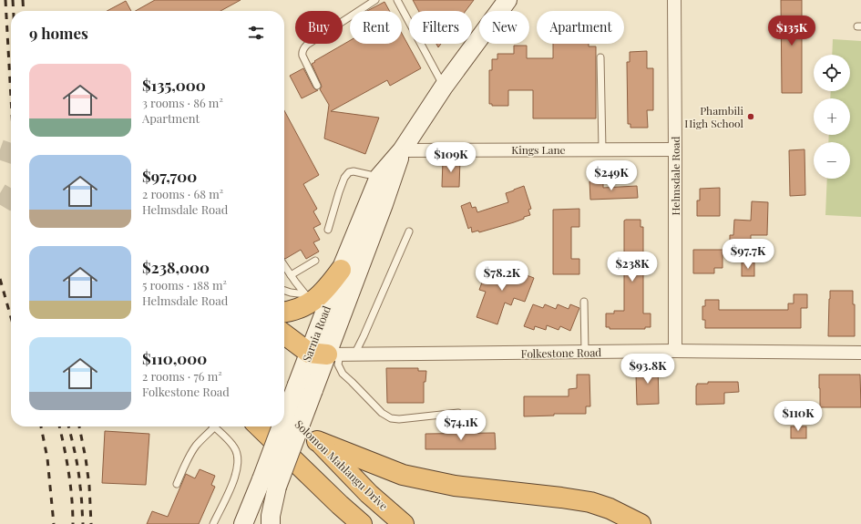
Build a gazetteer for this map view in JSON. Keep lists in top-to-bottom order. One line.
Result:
{"streets":{"highway":["Solomon Mahlangu Drive"],"main road":["Sarnia Road"],"street":["Kings Lane","Helmsdale Road","Folkestone Road"]},"crossings":[["Kings Lane","Helmsdale Road"],["Kings Lane","Sarnia Road"],["Helmsdale Road","Folkestone Road"],["Sarnia Road","Folkestone Road"]],"places":["Phambili High School"],"page":{"chip":["Buy","Rent","Filters","New","Apartment"],"heading":"9 homes","price":["$135K","$109K","$249K","$97.7K","$238K","$78.2K","$93.8K","$110K","$74.1K"],"map_buttons":["+","−"],"list":[{"name":"$135,000","note":"3 rooms · 86 m² · Apartment"},{"name":"$97,700","note":"2 rooms · 68 m² · Helmsdale Road"},{"name":"$238,000","note":"5 rooms · 188 m² · Helmsdale Road"},{"name":"$110,000","note":"2 rooms · 76 m² · Folkestone Road"}]}}
